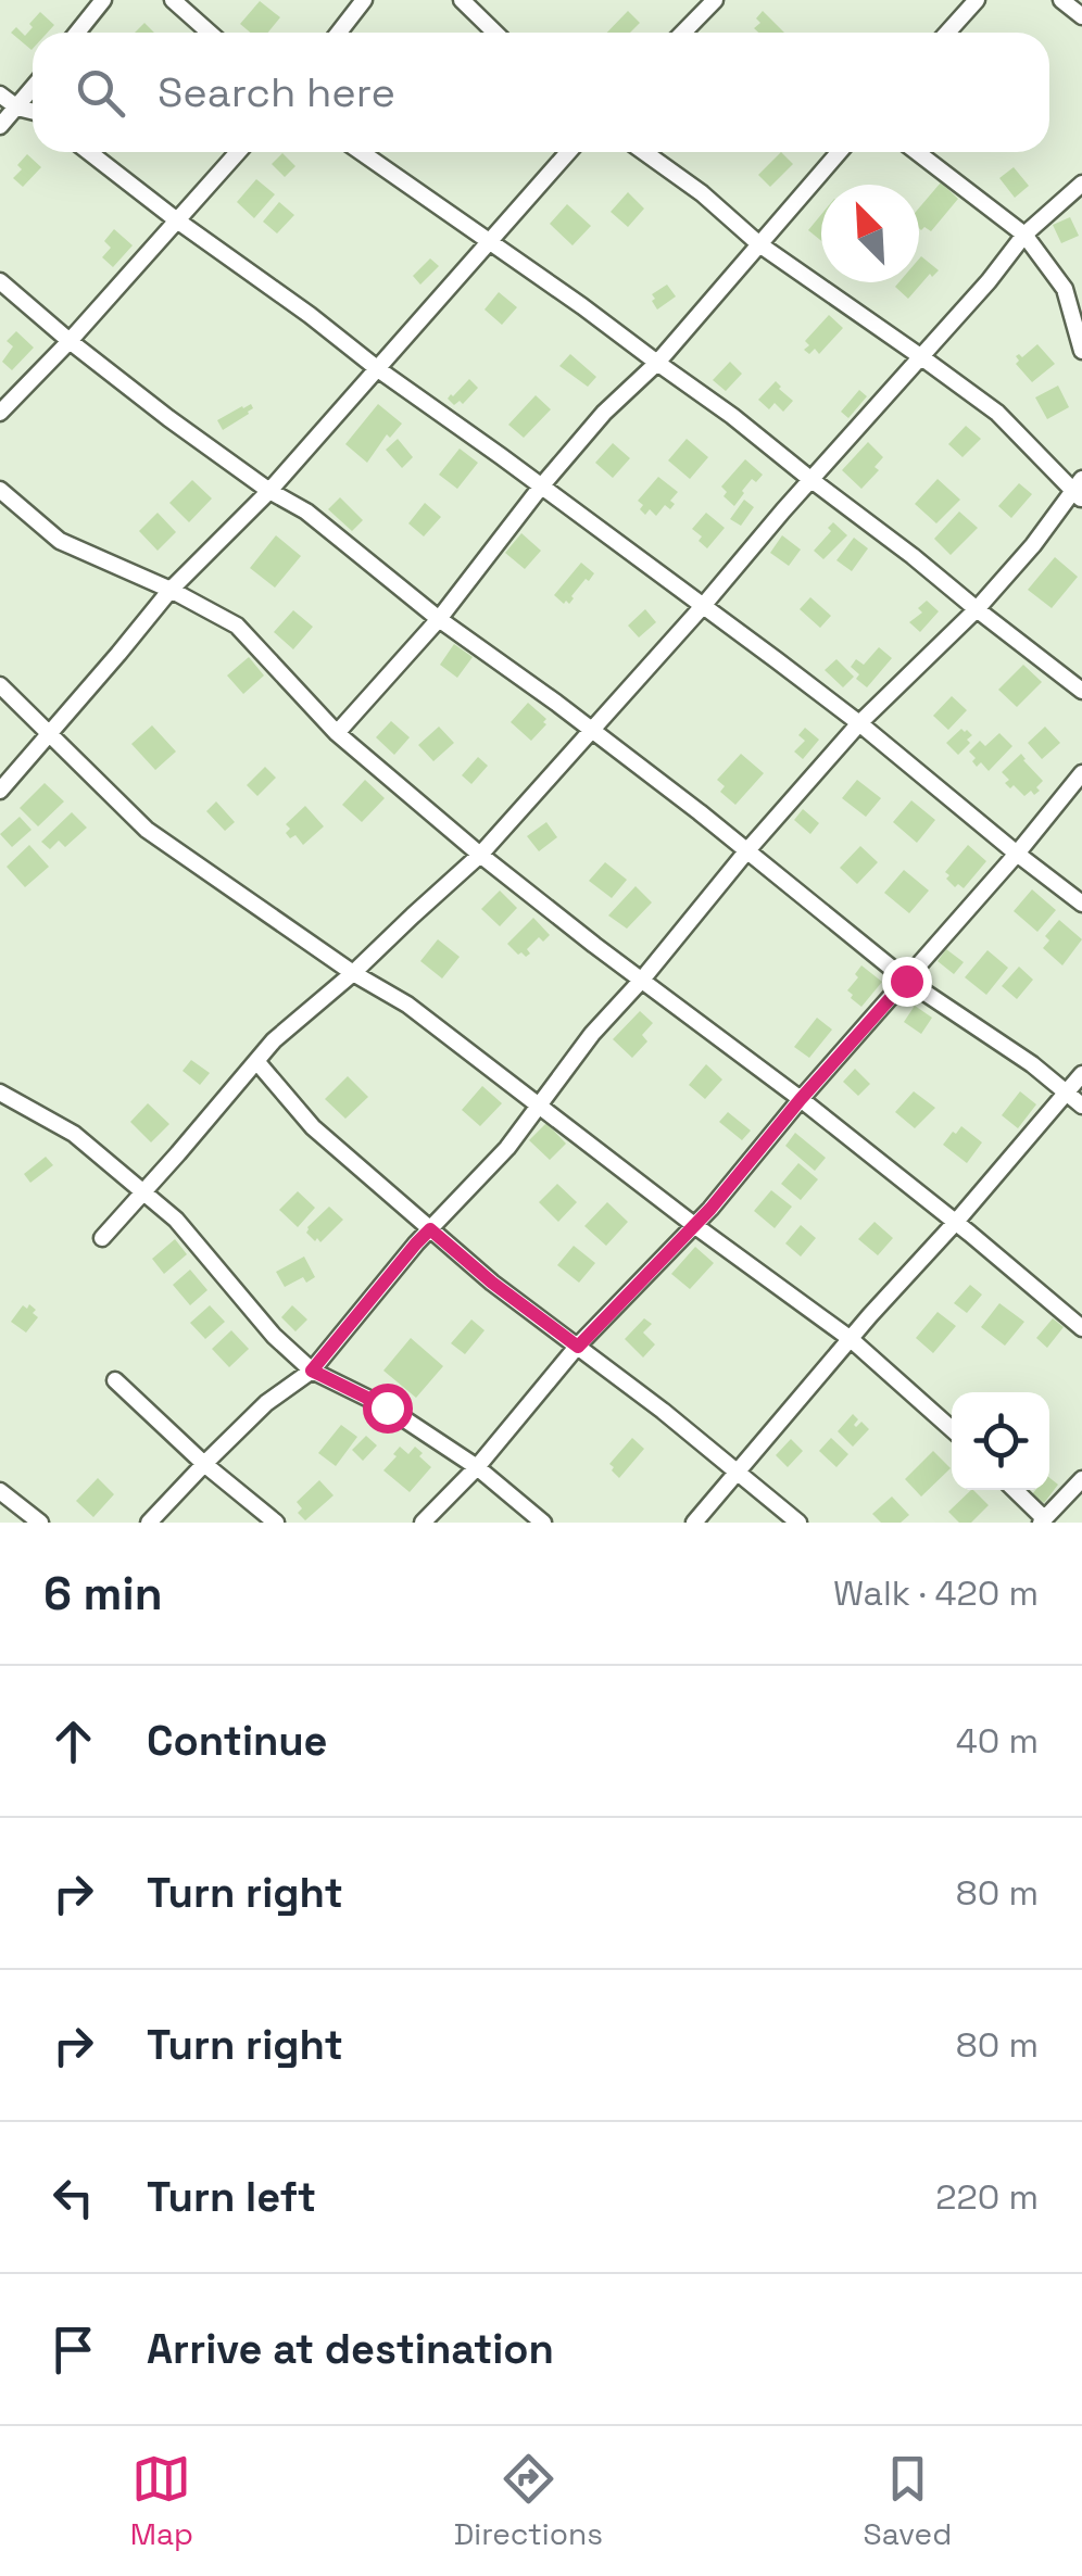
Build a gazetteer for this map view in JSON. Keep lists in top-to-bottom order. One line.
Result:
{"north":"top left","page":{"search":"Search here","heading":["6 min","Walk · 420 m"],"list":[["Continue","40 m"],["Turn right","80 m"],["Turn right","80 m"],["Turn left","220 m"],"Arrive at destination"],"nav":["Map","Directions","Saved"]}}
